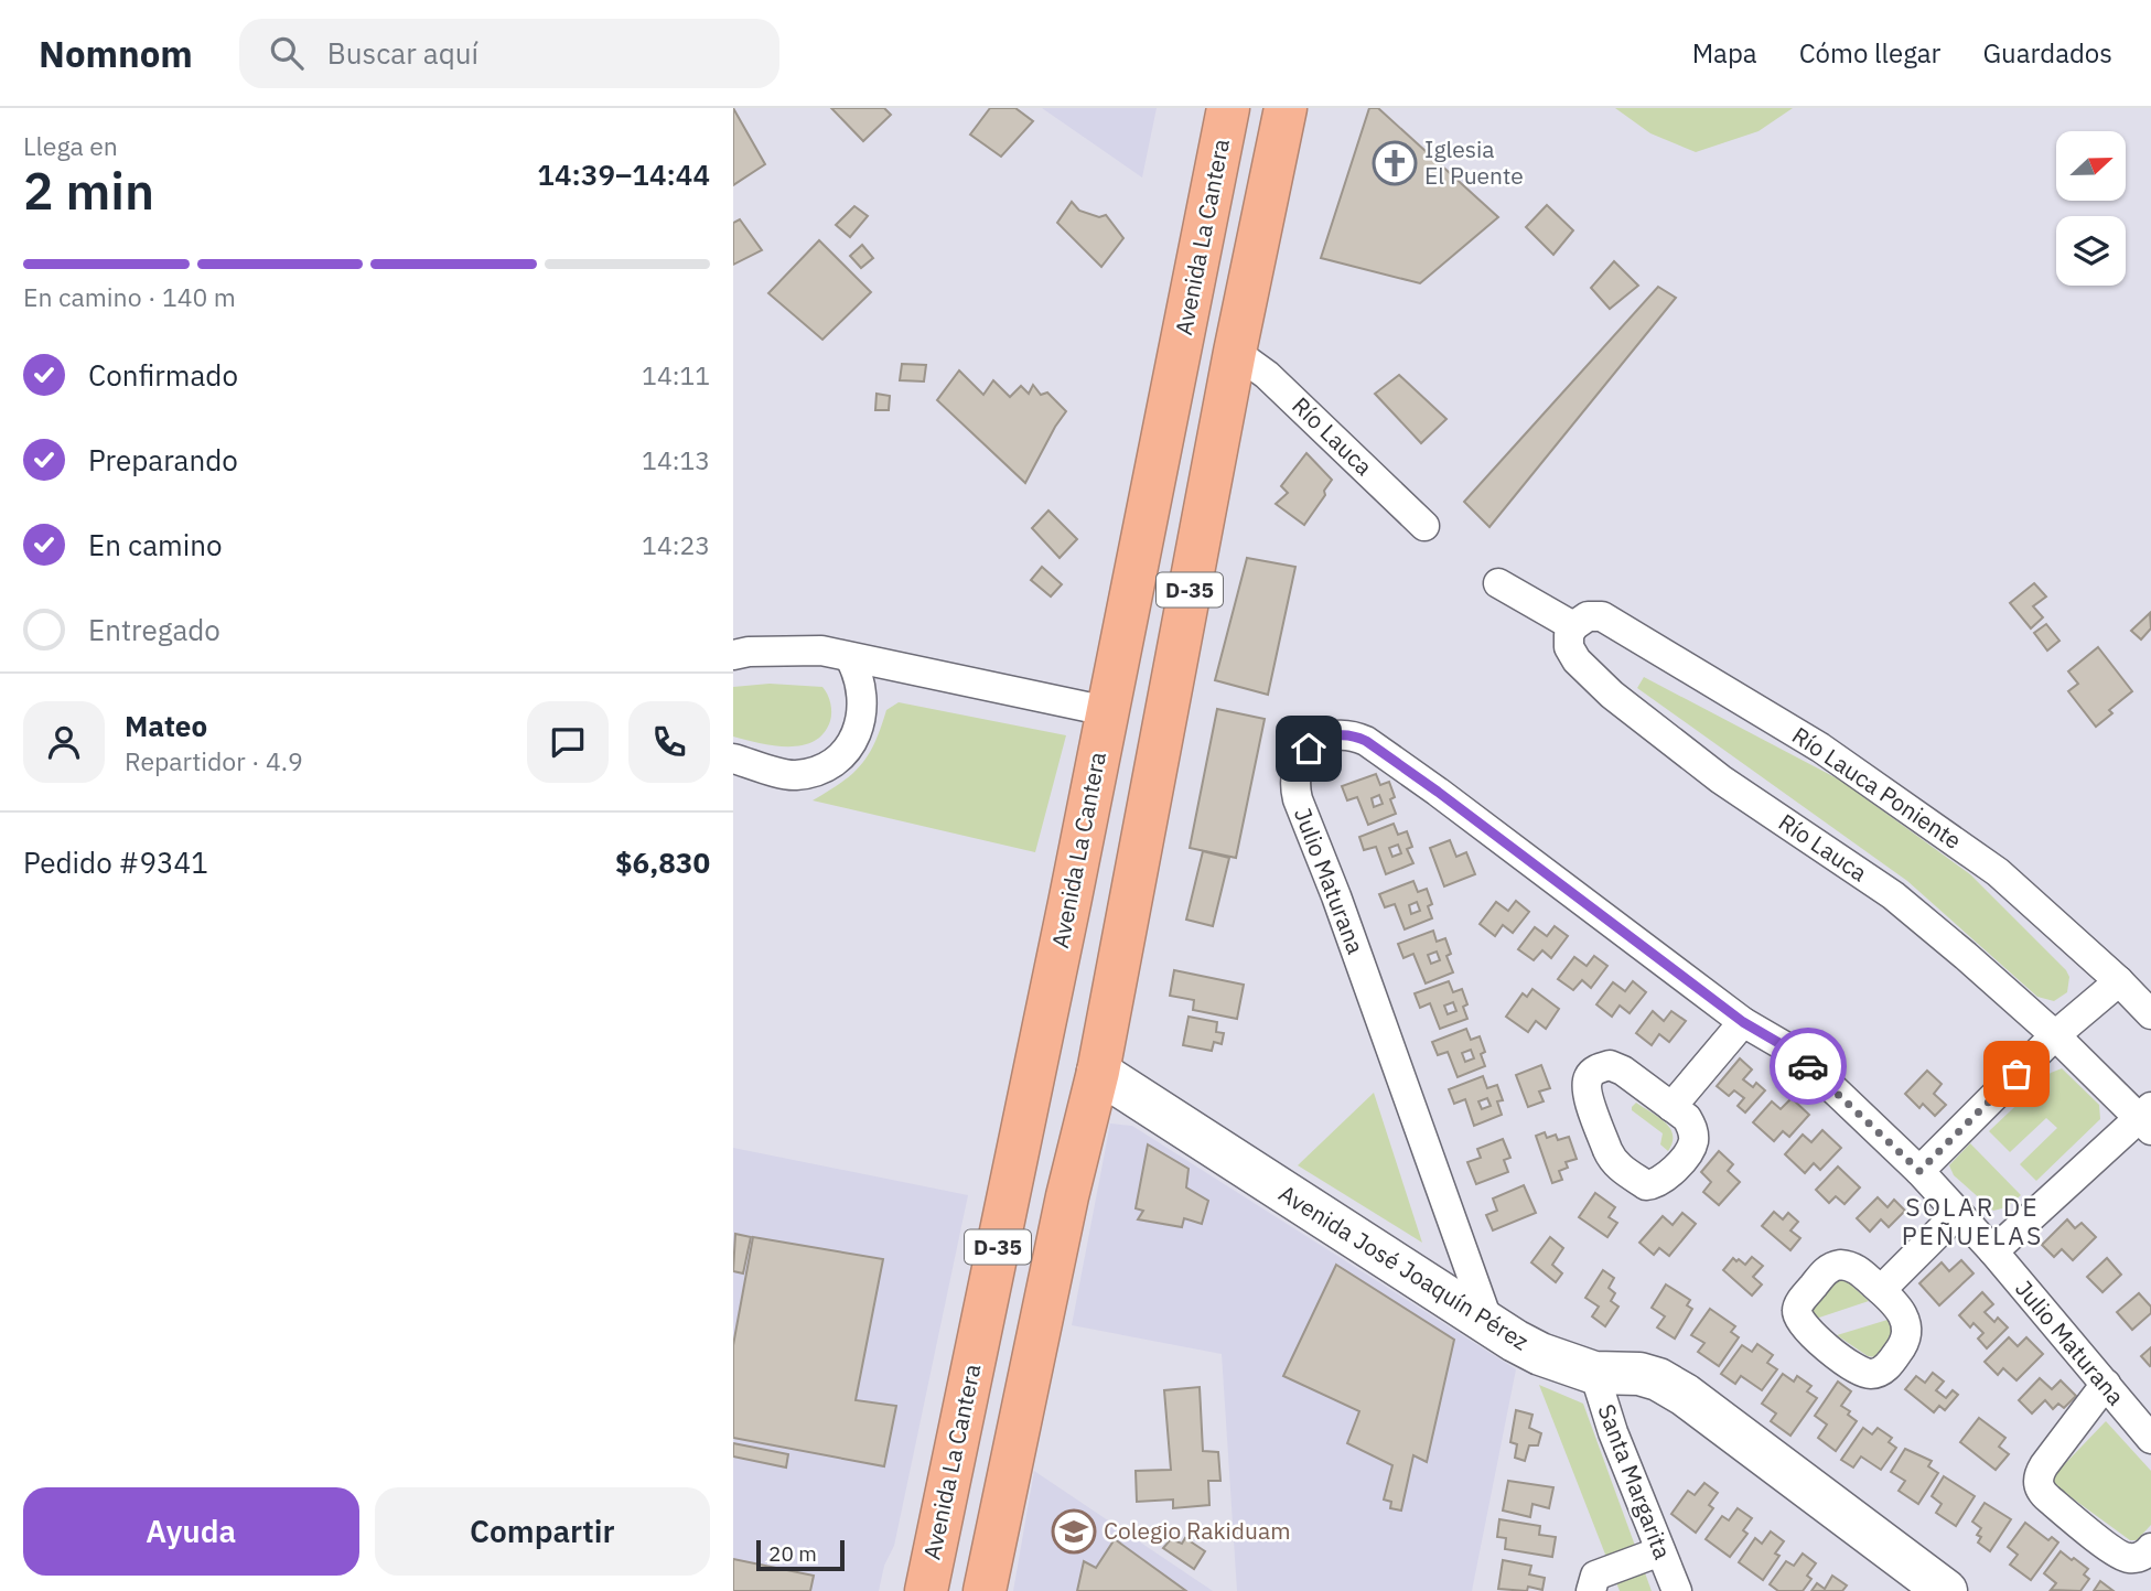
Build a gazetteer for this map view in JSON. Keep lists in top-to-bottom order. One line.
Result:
{"streets":{"highway":["Avenida La Cantera","D-35"],"main road":["Avenida José Joaquín Pérez"],"street":["Río Lauca","Río Lauca Poniente","Julio Maturana","Santa Margarita"]},"crossings":[["Río Lauca","D-35"],["Río Lauca","Río Lauca Poniente"],["D-35","Avenida José Joaquín Pérez"],["Julio Maturana","Avenida José Joaquín Pérez"],["Avenida José Joaquín Pérez","Santa Margarita"]],"districts":["SOLAR DE PEÑUELAS"],"places":{"church":["Iglesia El Puente"],"school or university":["Colegio Rakiduam"]},"scale_bar":"20 m","north":"right","page":{"header":"Nomnom","search":"Buscar aquí","nav":["Mapa","Cómo llegar","Guardados"],"heading":["2 min","Llega en","14:39–14:44"],"panel":["Mateo","Repartidor · 4.9","Pedido #9341","$6,830"],"bar":"En camino · 140 m","list":[["Confirmado","14:11"],["Preparando","14:13"],["En camino","14:23"],"Entregado"],"buttons":["Ayuda","Compartir"],"scale":"20 m"}}
